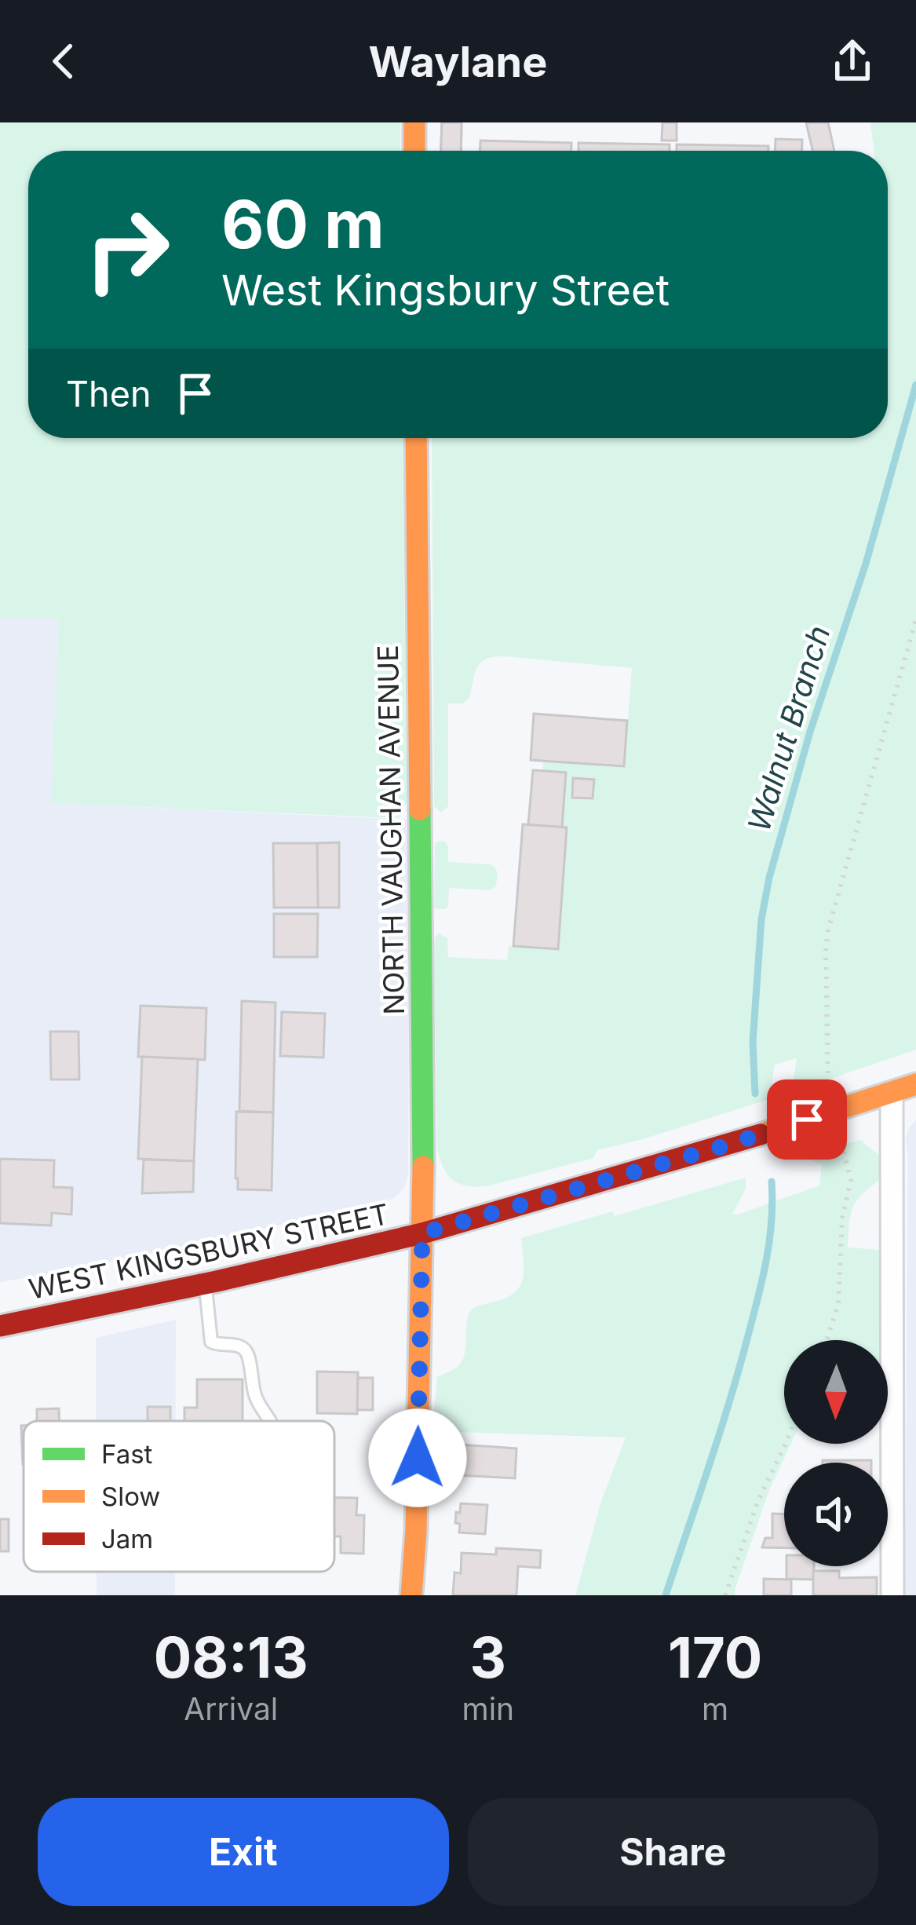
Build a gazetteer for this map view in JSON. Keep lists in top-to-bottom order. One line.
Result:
{"streets":{"street":["NORTH VAUGHAN AVENUE","WEST KINGSBURY STREET"]},"crossings":[["NORTH VAUGHAN AVENUE","WEST KINGSBURY STREET"]],"water":["Walnut Branch"],"legend":["Fast","Slow","Jam"],"north":"bottom","page":{"header":"Waylane","turn":["60 m","West Kingsbury Street"],"then":"Then","eta":["08:13","Arrival","3","min","170","m"],"buttons":["Exit","Share"]}}
